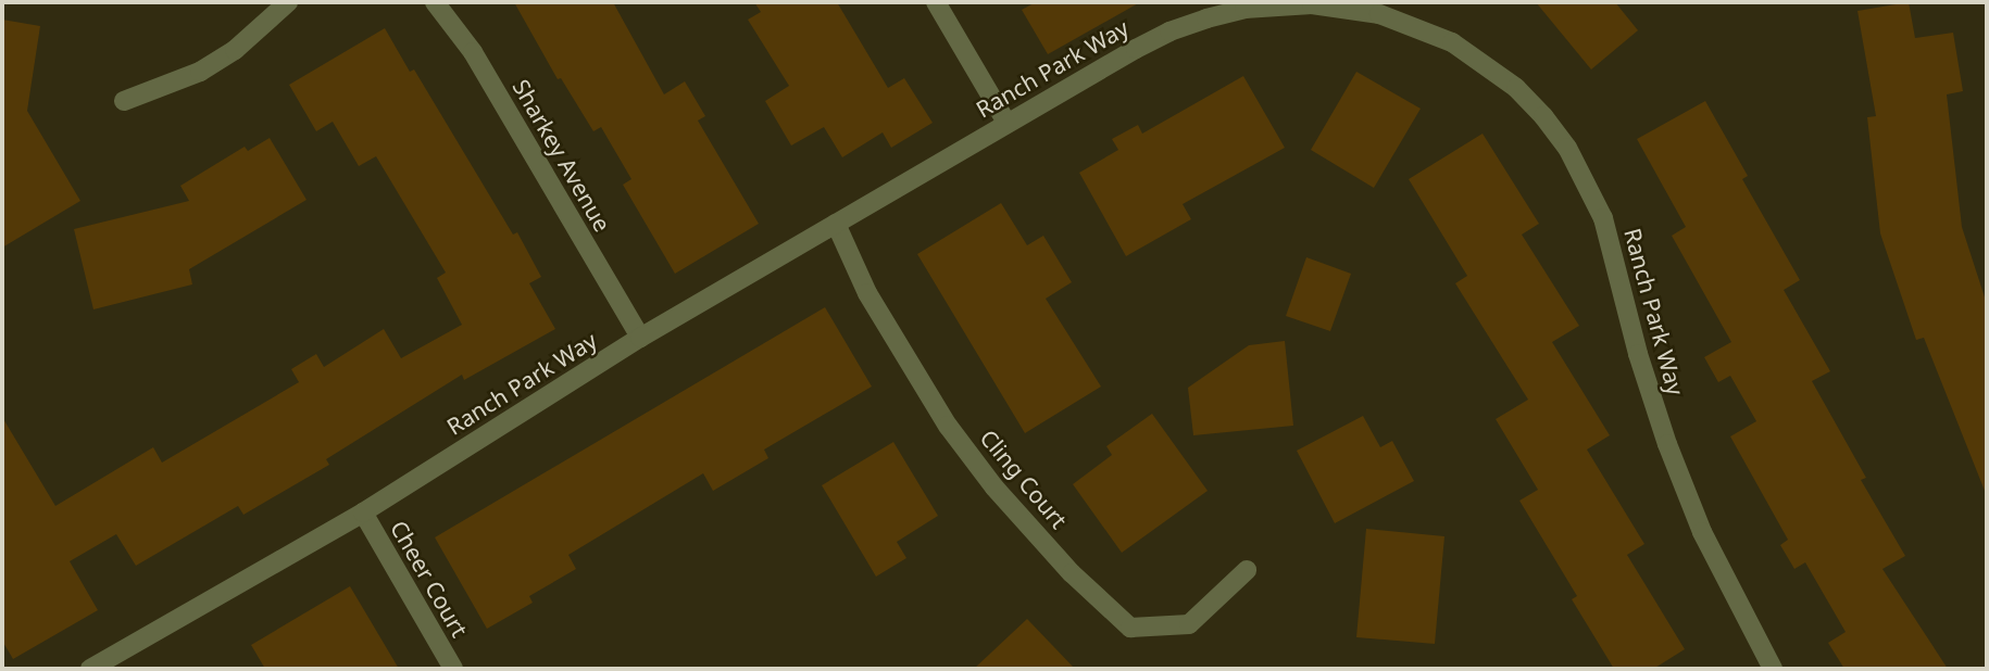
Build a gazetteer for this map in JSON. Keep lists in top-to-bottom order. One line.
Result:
{"streets":{"street":["Ranch Park Way","Sharkey Avenue","Cling Court","Cheer Court"]},"crossings":[["Ranch Park Way","Sharkey Avenue"],["Ranch Park Way","Cling Court"],["Ranch Park Way","Cheer Court"]]}
